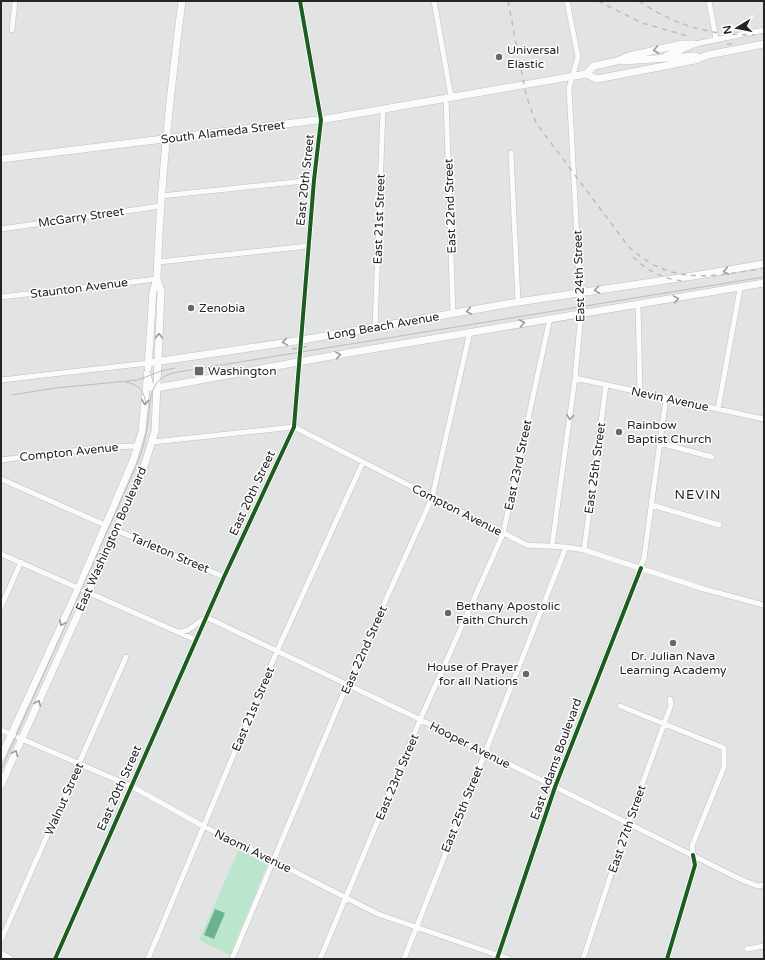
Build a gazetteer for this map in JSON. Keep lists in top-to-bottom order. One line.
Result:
{"streets":{"main road":["South Alameda Street","Long Beach Avenue","East Washington Boulevard"],"street":["East 20th Street","East 22nd Street","McGarry Street","East 21st Street","East 24th Street","Staunton Avenue","Nevin Avenue","Compton Avenue","East 23rd Street","East 25th Street","Tarleton Street","Hooper Avenue","East Adams Boulevard","Walnut Street","East 27th Street","Naomi Avenue"]},"crossings":[["South Alameda Street","East 20th Street"],["South Alameda Street","East 22nd Street"],["South Alameda Street","East 21st Street"],["South Alameda Street","East 24th Street"],["South Alameda Street","East Washington Boulevard"],["East 20th Street","Long Beach Avenue"],["East 20th Street","Compton Avenue"],["East 20th Street","Tarleton Street"],["East 20th Street","Hooper Avenue"],["East 20th Street","Naomi Avenue"],["East 22nd Street","Long Beach Avenue"],["East 22nd Street","Compton Avenue"],["East 22nd Street","Hooper Avenue"],["East 22nd Street","Naomi Avenue"],["McGarry Street","East Washington Boulevard"],["East 21st Street","Long Beach Avenue"],["East 21st Street","Compton Avenue"],["East 21st Street","Hooper Avenue"],["East 21st Street","Naomi Avenue"],["East 24th Street","Long Beach Avenue"],["East 24th Street","Nevin Avenue"],["East 24th Street","Compton Avenue"],["Staunton Avenue","East Washington Boulevard"],["Long Beach Avenue","East 23rd Street"],["Long Beach Avenue","East Washington Boulevard"],["Nevin Avenue","East 25th Street"],["Nevin Avenue","East Adams Boulevard"],["Compton Avenue","East 23rd Street"],["Compton Avenue","East 25th Street"],["Compton Avenue","East Washington Boulevard"],["Compton Avenue","East Adams Boulevard"],["East 23rd Street","Hooper Avenue"],["East 23rd Street","Naomi Avenue"],["East 25th Street","Hooper Avenue"],["East 25th Street","Naomi Avenue"],["East Washington Boulevard","Tarleton Street"],["East Washington Boulevard","Naomi Avenue"],["Hooper Avenue","East Adams Boulevard"],["Hooper Avenue","East 27th Street"],["East Adams Boulevard","Naomi Avenue"],["Walnut Street","Naomi Avenue"]],"one_way":["East 24th Street"],"districts":["NEVIN"],"places":{"other":["Universal Elastic","Zenobia","Rainbow Baptist Church","Bethany Apostolic Faith Church","Dr. Julian Nava Learning Academy","House of Prayer for all Nations"],"transit":["Washington"]},"north":"left"}
